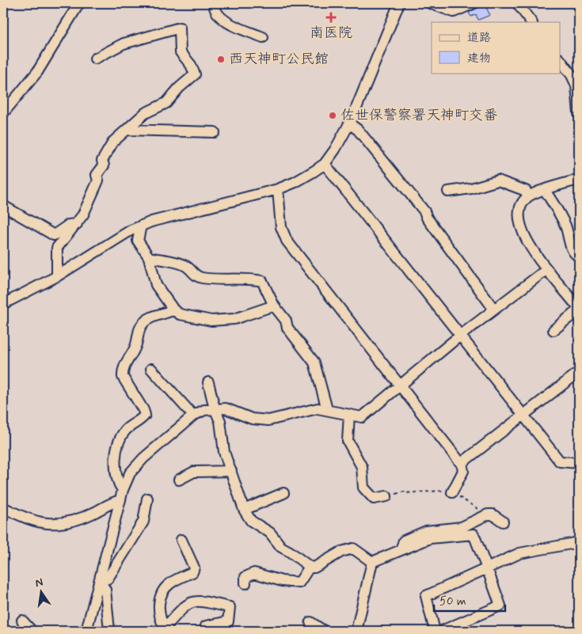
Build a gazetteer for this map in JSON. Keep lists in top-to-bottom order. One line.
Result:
{"places":{"health":["南医院"],"other":["西天神町公民館","佐世保警察署天神町交番"]},"legend":["道路","建物"],"scale_bar":"50 m","north":"top"}
